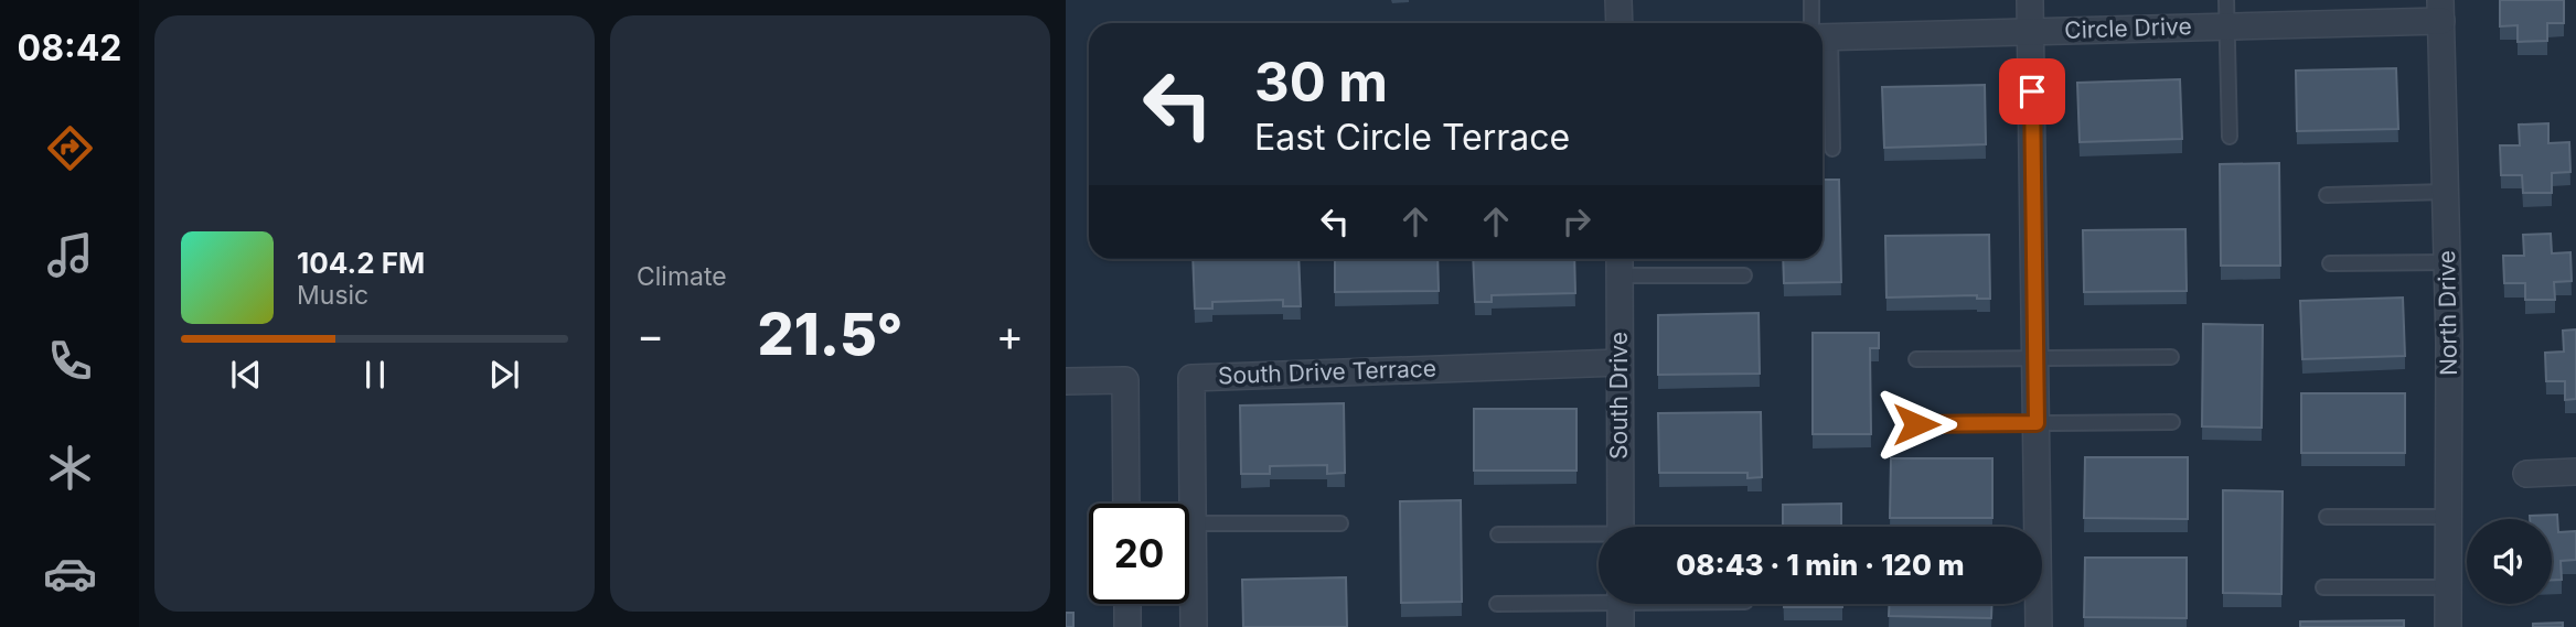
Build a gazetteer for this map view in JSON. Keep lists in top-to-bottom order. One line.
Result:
{"streets":{"street":["Circle Drive","North Drive","South Drive Terrace","South Drive"]},"crossings":[["Circle Drive","North Drive"],["South Drive Terrace","South Drive"]],"page":{"tabs":"08:42","tile":"Climate","turn":["30 m","East Circle Terrace"],"song":["104.2 FM","Music"],"heat":["−","21.5°","+"],"limit":"20","trip":"08:43 · 1 min · 120 m"}}
